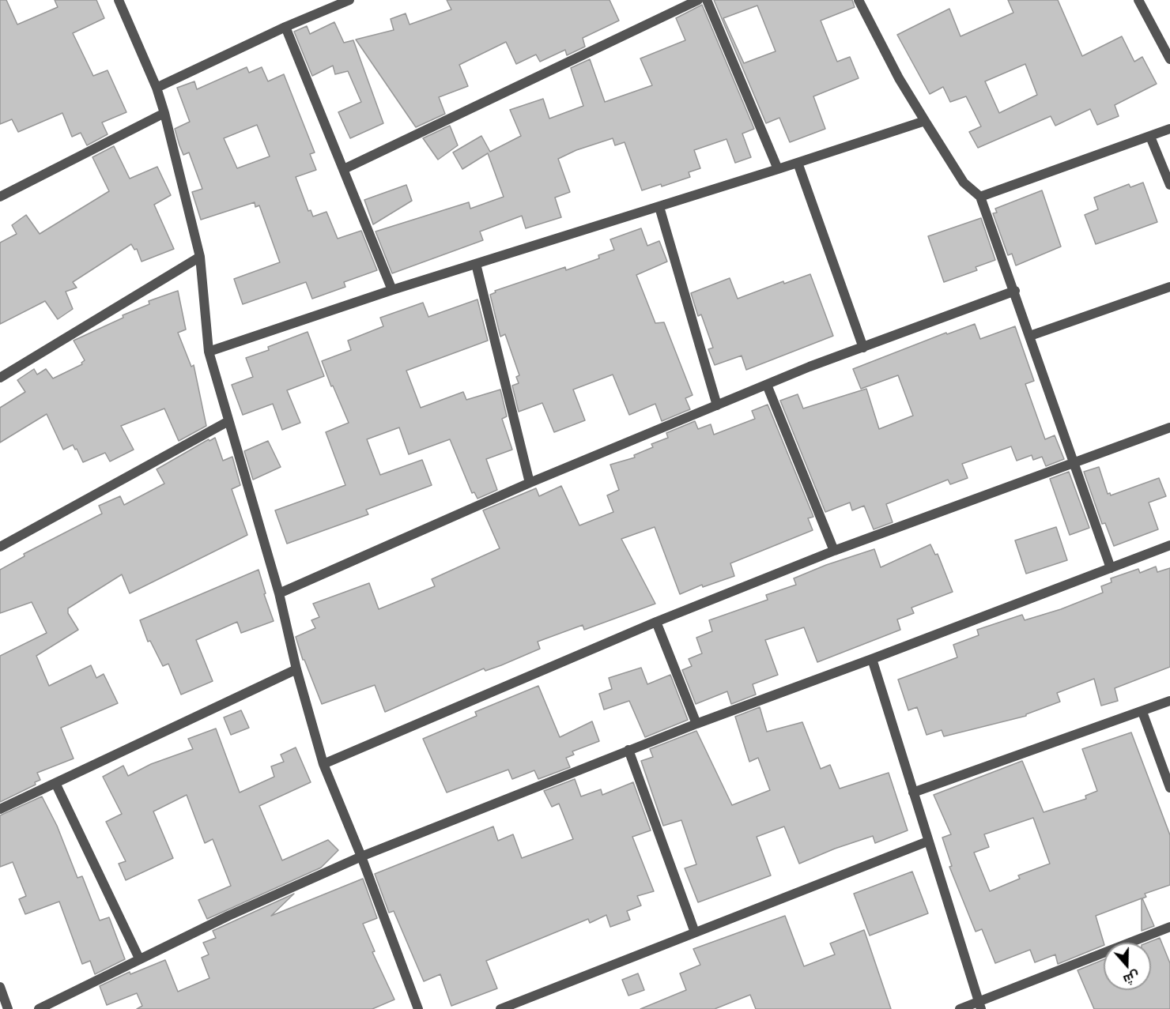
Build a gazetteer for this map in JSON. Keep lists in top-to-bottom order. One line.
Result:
{"north":"bottom"}
